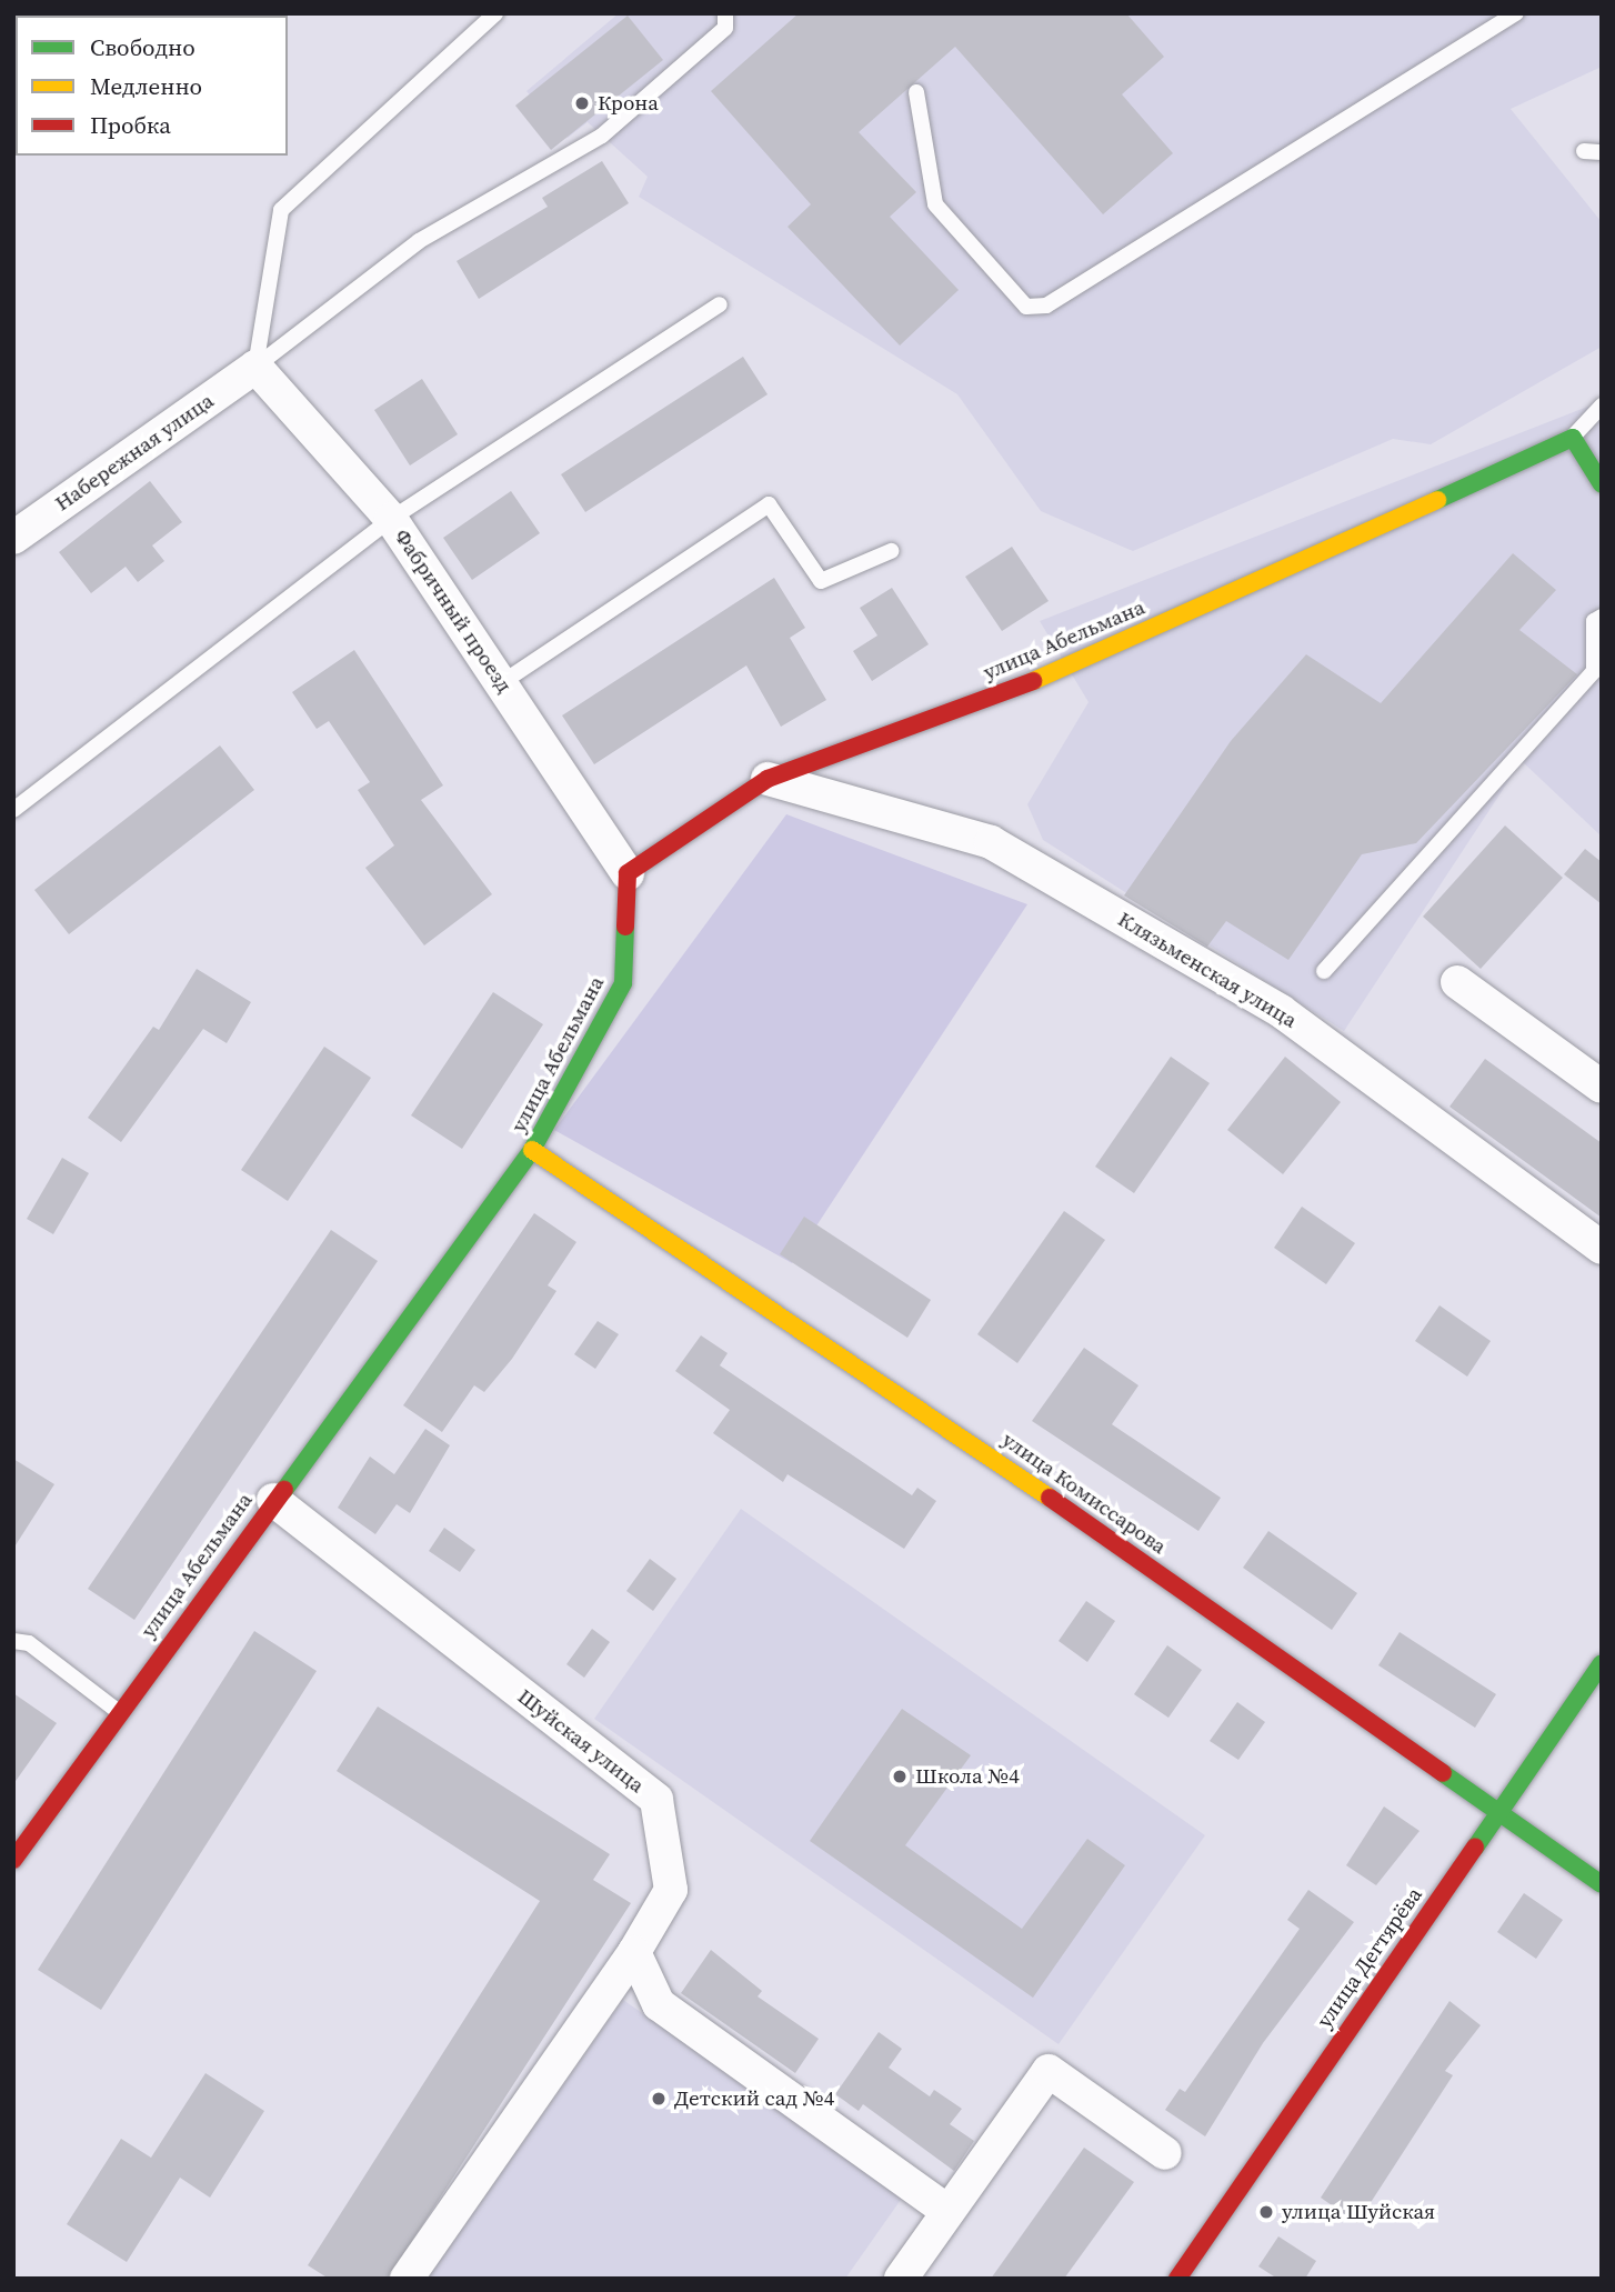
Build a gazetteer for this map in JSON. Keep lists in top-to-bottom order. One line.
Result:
{"streets":{"street":["Набережная улица","Фабричный проезд","улица Абельмана","Клязьменская улица","улица Комиссарова","Шуйская улица","улица Дегтярёва"]},"crossings":[["Набережная улица","Фабричный проезд"],["Фабричный проезд","улица Абельмана"],["улица Абельмана","Клязьменская улица"],["улица Абельмана","улица Комиссарова"],["улица Абельмана","Шуйская улица"],["улица Комиссарова","улица Дегтярёва"]],"places":["Крона","Школа №4","Детский сад №4","улица Шуйская"],"legend":["Свободно","Медленно","Пробка"]}
